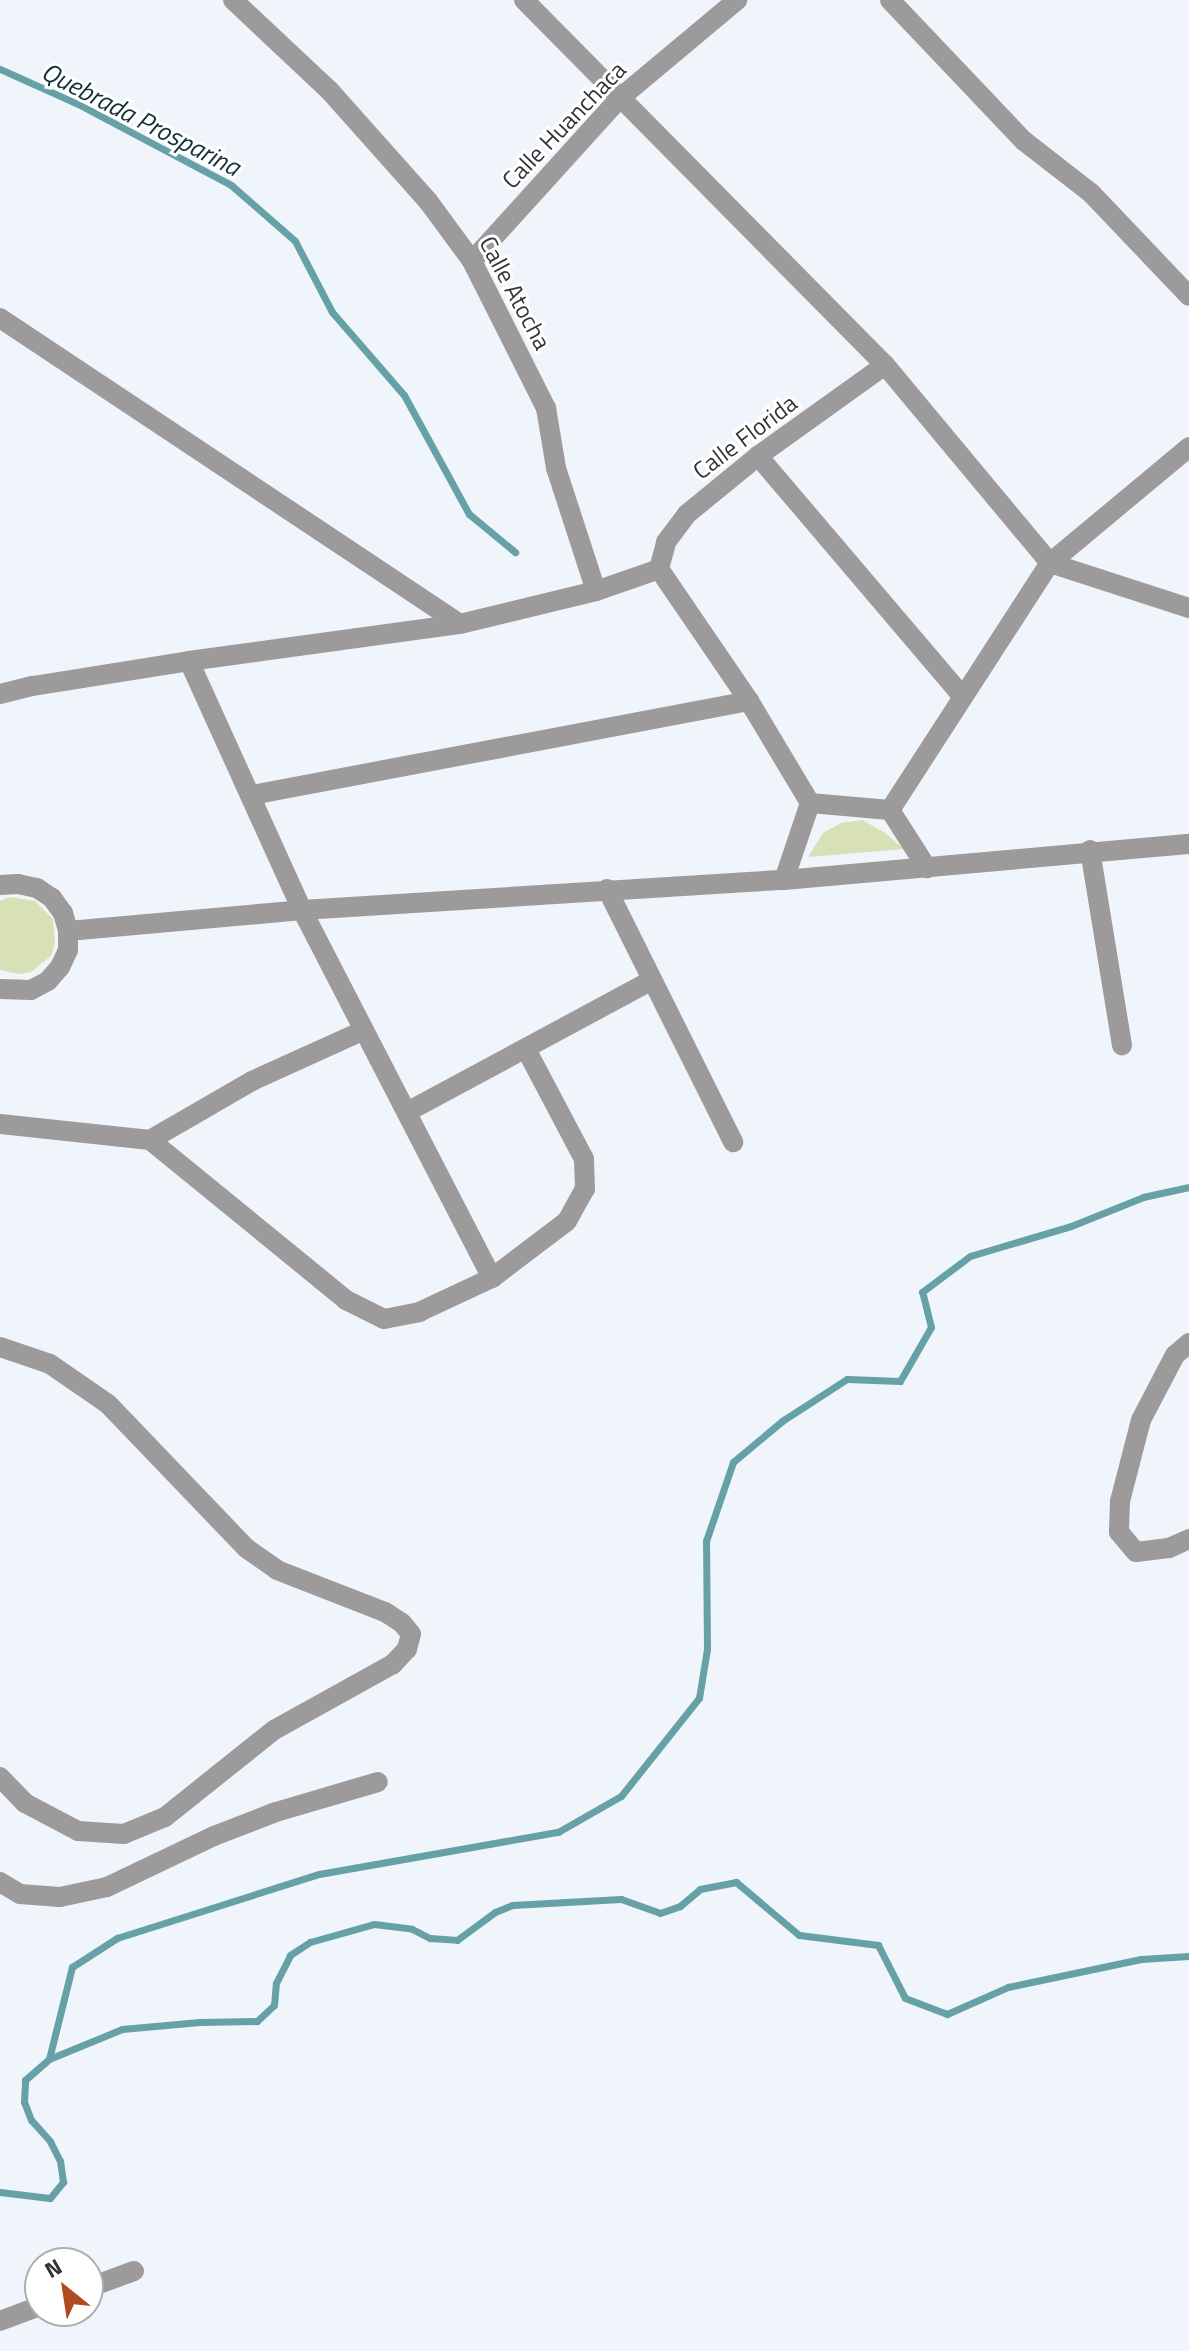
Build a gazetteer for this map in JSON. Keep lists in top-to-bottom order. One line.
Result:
{"streets":{"street":["Calle Huanchaca","Calle Atocha","Calle Florida"]},"crossings":[["Calle Huanchaca","Calle Atocha"]],"water":["Quebrada Prosparina"],"north":"top left"}
